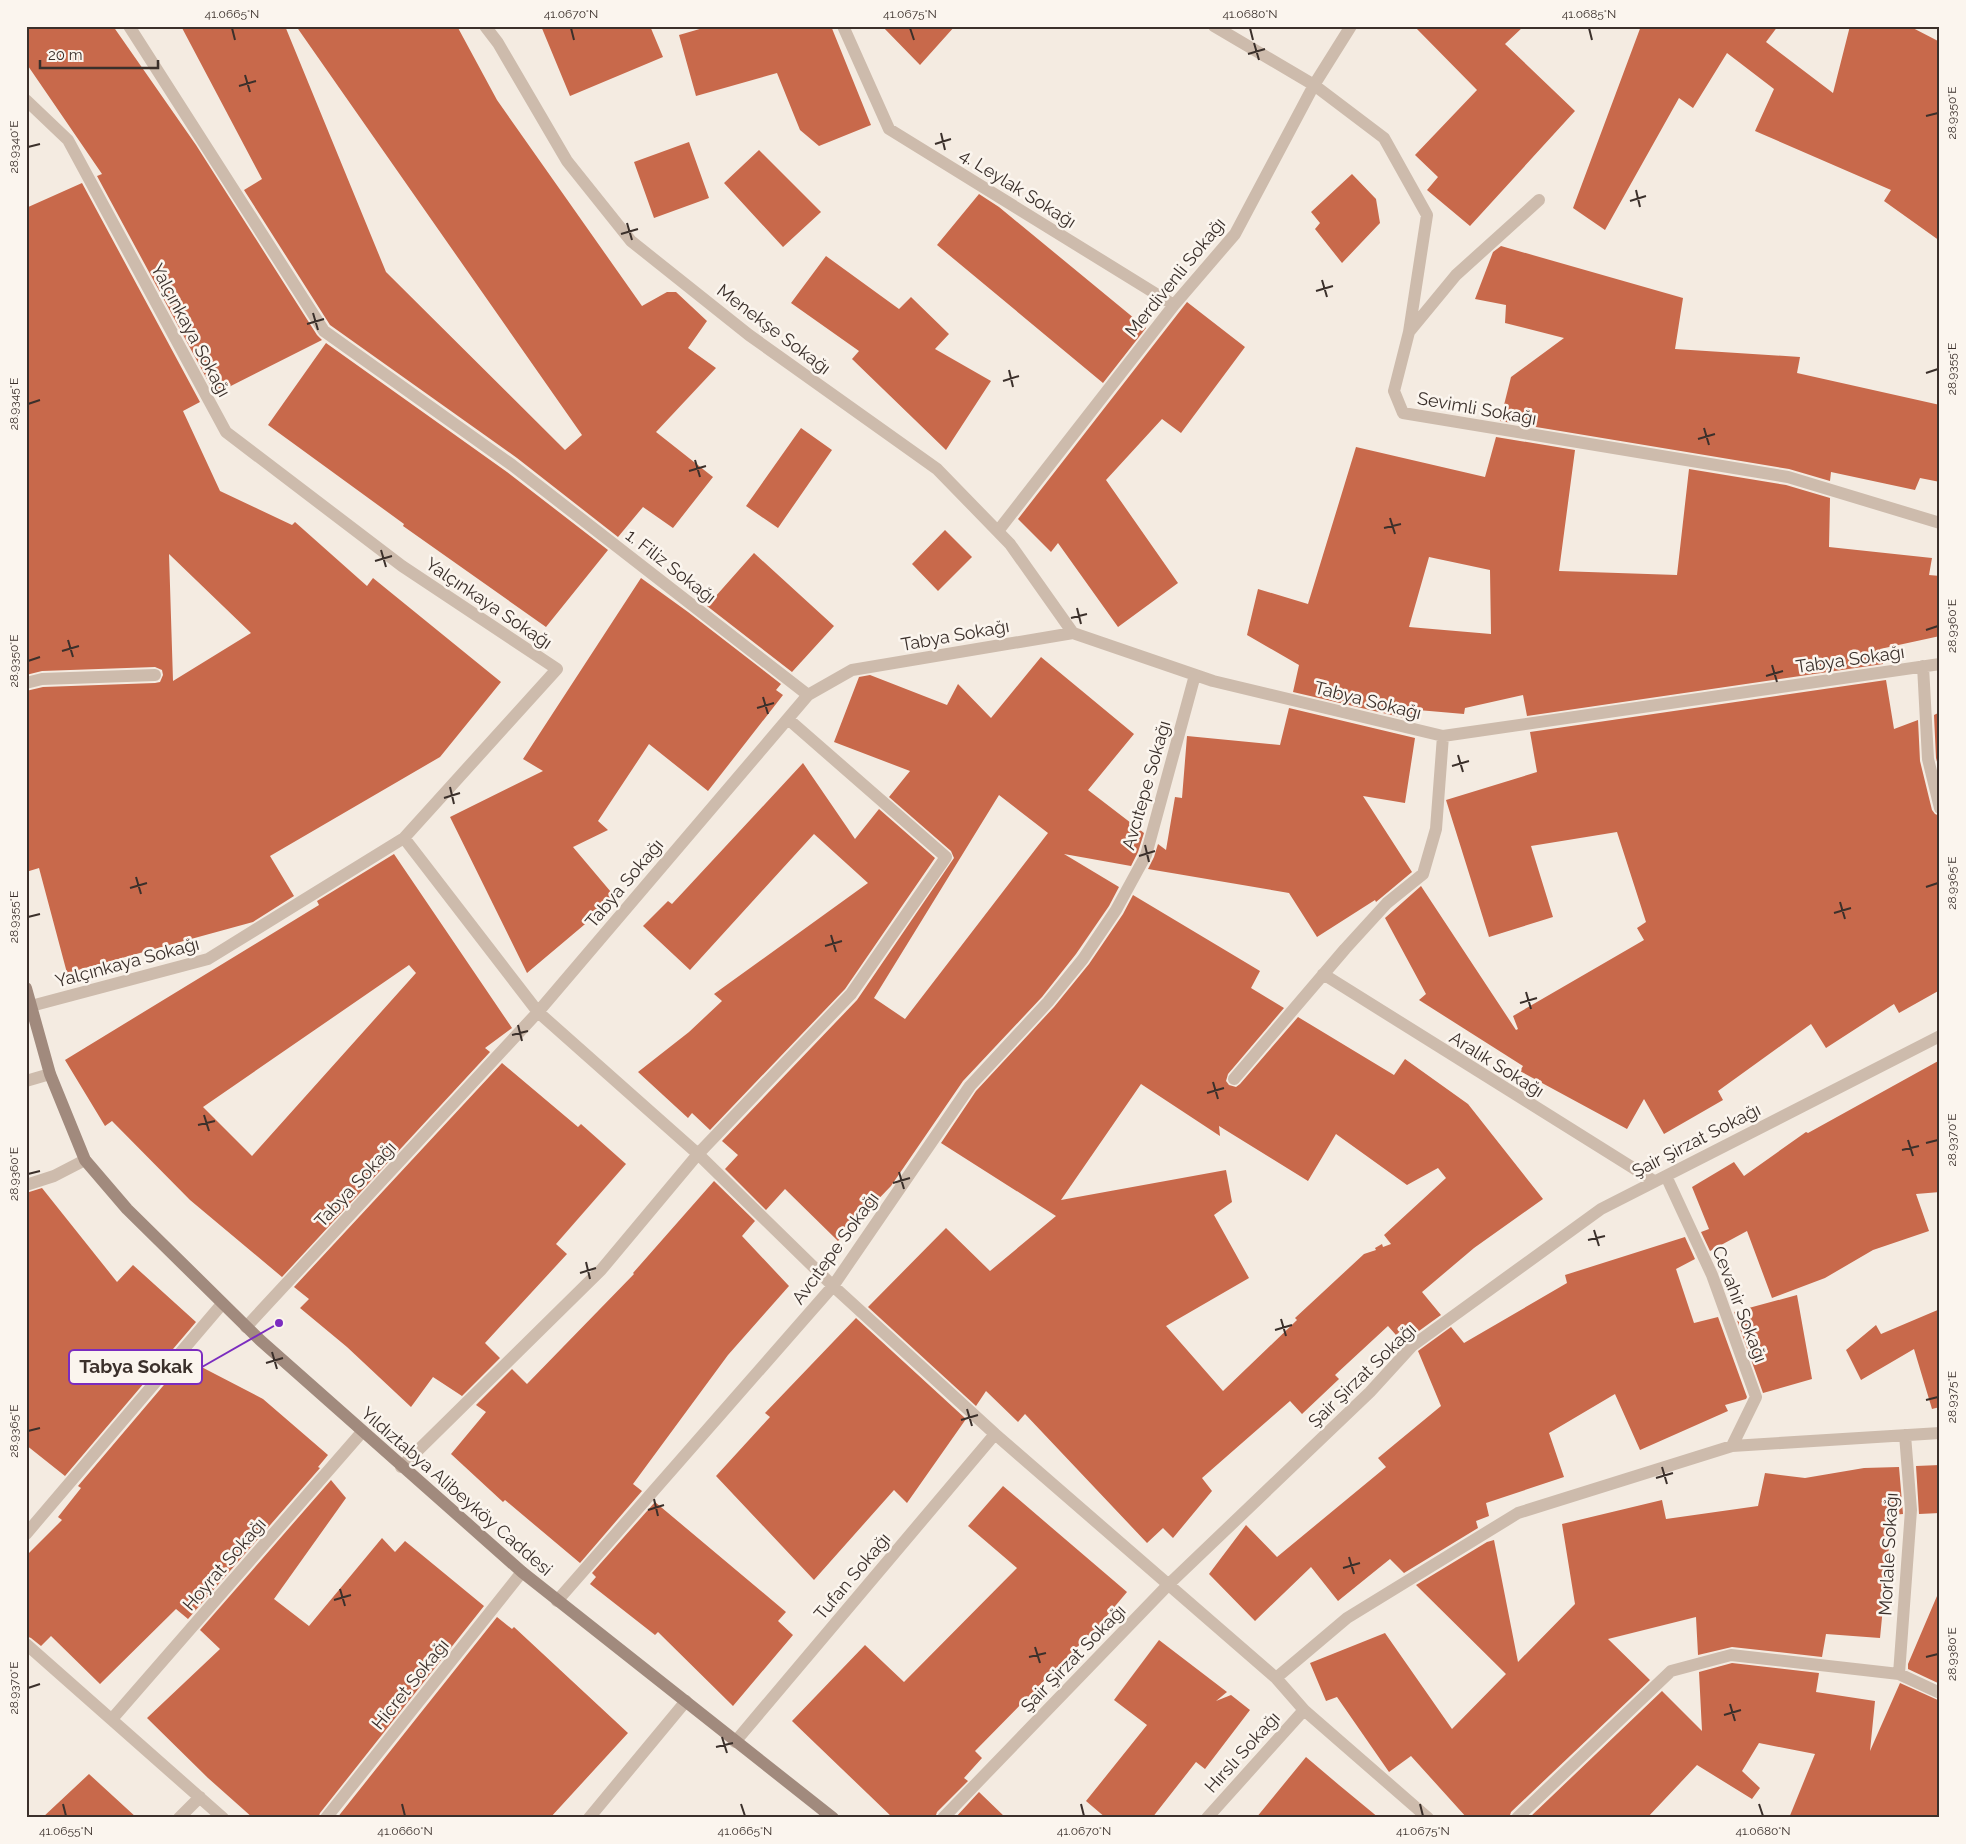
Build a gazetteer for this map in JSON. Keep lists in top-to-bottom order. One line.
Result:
{"streets":{"main road":["Yıldıztabya Alibeyköy Caddesi"],"street":["4. Leylak Sokağı","Merdivenli Sokağı","Menekşe Sokağı","Yalçınkaya Sokağı","Sevimli Sokağı","1. Filiz Sokağı","Tabya Sokağı","Avcıtepe Sokağı","Aralık Sokağı","Şair Şirzat Sokağı","Cevahir Sokağı","Morlale Sokağı","Hoyrat Sokağı","Tufan Sokağı","Hicret Sokağı","Hırslı Sokağı"]},"crossings":[["4. Leylak Sokağı","Merdivenli Sokağı"],["Merdivenli Sokağı","Menekşe Sokağı"],["Merdivenli Sokağı","Sevimli Sokağı"],["Menekşe Sokağı","Tabya Sokağı"],["Yalçınkaya Sokağı","Yıldıztabya Alibeyköy Caddesi"],["1. Filiz Sokağı","Tabya Sokağı"],["Tabya Sokağı","Avcıtepe Sokağı"],["Tabya Sokağı","Yıldıztabya Alibeyköy Caddesi"],["Avcıtepe Sokağı","Yıldıztabya Alibeyköy Caddesi"],["Aralık Sokağı","Şair Şirzat Sokağı"],["Aralık Sokağı","Cevahir Sokağı"],["Şair Şirzat Sokağı","Cevahir Sokağı"],["Yıldıztabya Alibeyköy Caddesi","Hoyrat Sokağı"],["Yıldıztabya Alibeyköy Caddesi","Tufan Sokağı"],["Yıldıztabya Alibeyköy Caddesi","Hicret Sokağı"]],"places":["Tabya Sokak"],"scale_bar":"20 m","coordinates":["41.0665°N","41.0670°N","41.0675°N","41.0680°N","41.0685°N","28.9350°E","28.9340°E","28.9355°E","28.9345°E","28.9360°E","28.9365°E","28.9370°E","28.9375°E","28.9380°E","41.0655°N","41.0660°N"]}
